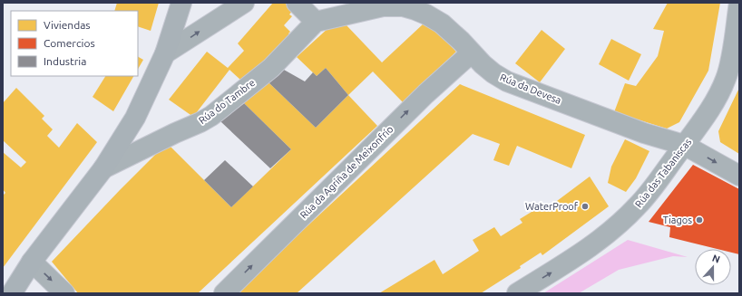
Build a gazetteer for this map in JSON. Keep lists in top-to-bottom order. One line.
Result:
{"streets":{"main road":["Rúa do Tambre"],"street":["Rúa da Devesa","Rúa da Agriña de Meixonfrío","Rúa das Tabaniscas"]},"crossings":[["Rúa da Devesa","Rúa do Tambre"],["Rúa da Devesa","Rúa da Agriña de Meixonfrío"],["Rúa da Devesa","Rúa das Tabaniscas"]],"one_way":["Rúa da Agriña de Meixonfrío","Rúa das Tabaniscas"],"places":["WaterProof","Tiagos"],"legend":["Viviendas","Comercios","Industria"],"north":"top"}
